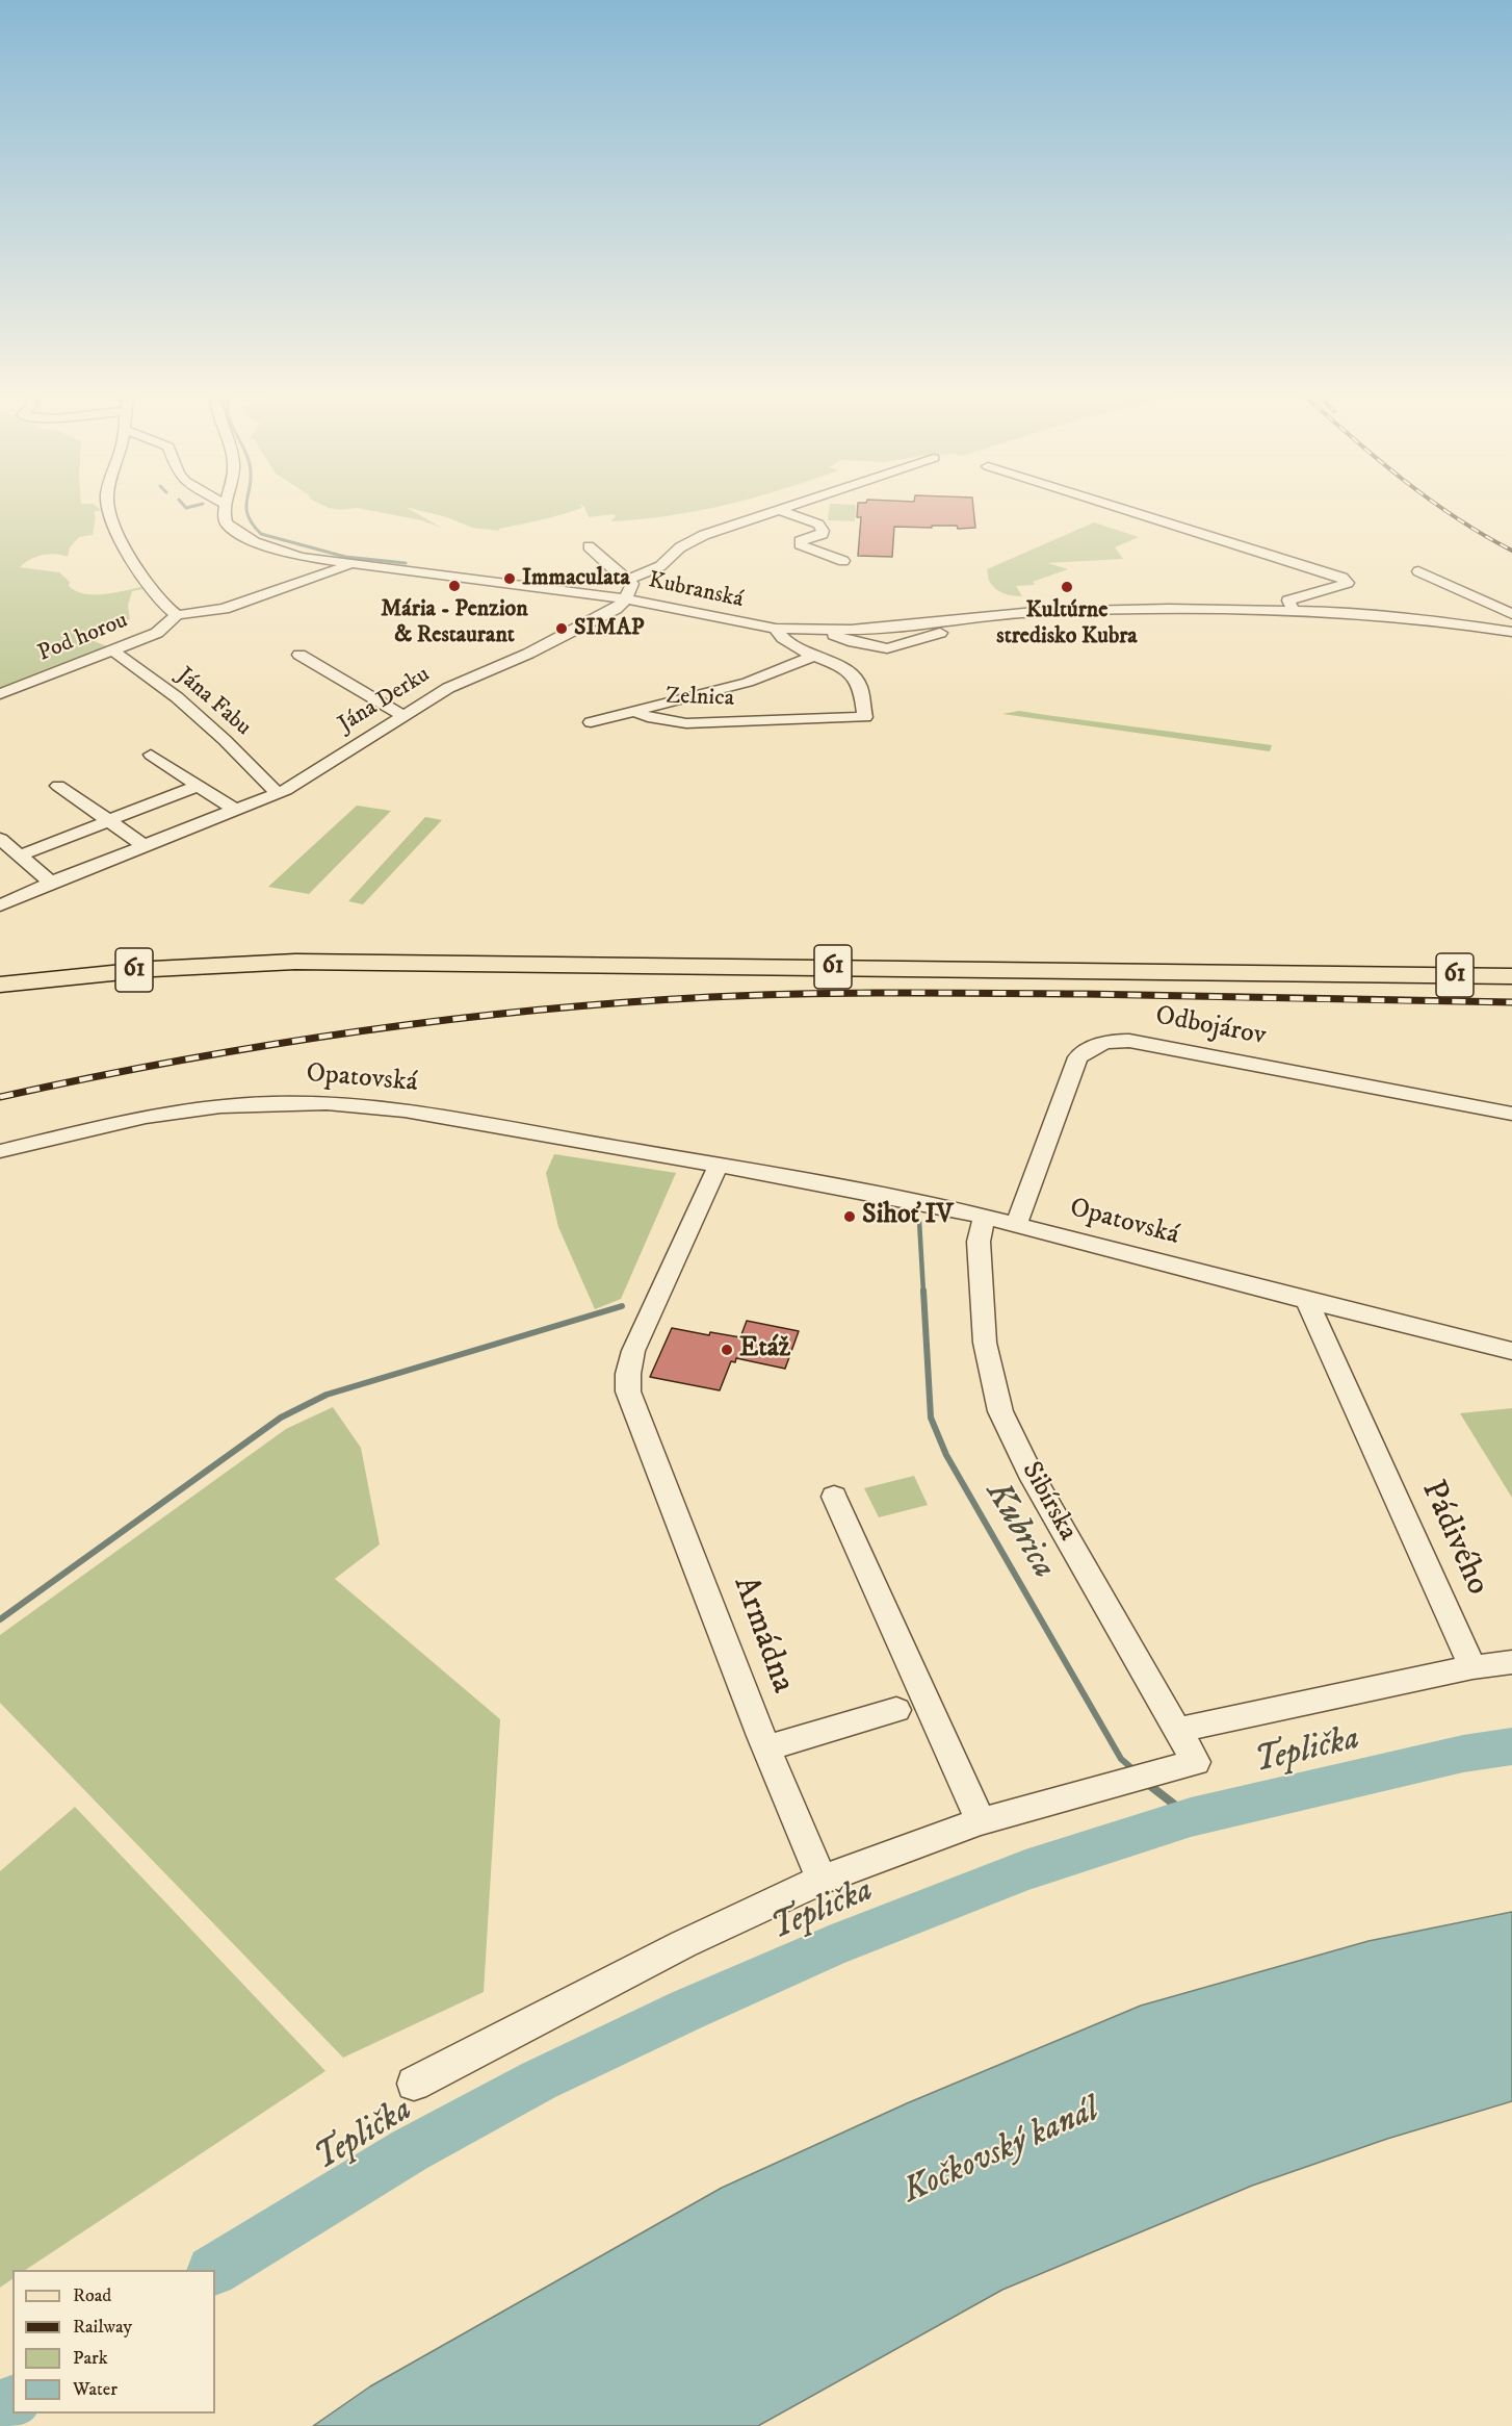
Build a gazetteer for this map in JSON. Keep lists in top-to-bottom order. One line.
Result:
{"streets":{"main road":["61"],"street":["Kubranská","Pod horou","Zelnica","Jána Derku","Jána Fabu","Odbojárov","Opatovská","Sibírska","Pádivého","Armádna"]},"crossings":[["Kubranská","Pod horou"],["Kubranská","Zelnica"],["Kubranská","Jána Derku"],["Pod horou","Jána Fabu"],["Jána Derku","Jána Fabu"],["Odbojárov","Opatovská"],["Opatovská","Sibírska"],["Opatovská","Pádivého"],["Opatovská","Armádna"]],"water":["Kubrica","Teplička","Kočkovský kanál"],"places":["Immaculata","Mária - Penzion & Restaurant","Kultúrne stredisko Kubra","SIMAP","Sihoť IV","Etáž"],"legend":["Road","Railway","Park","Water"]}
